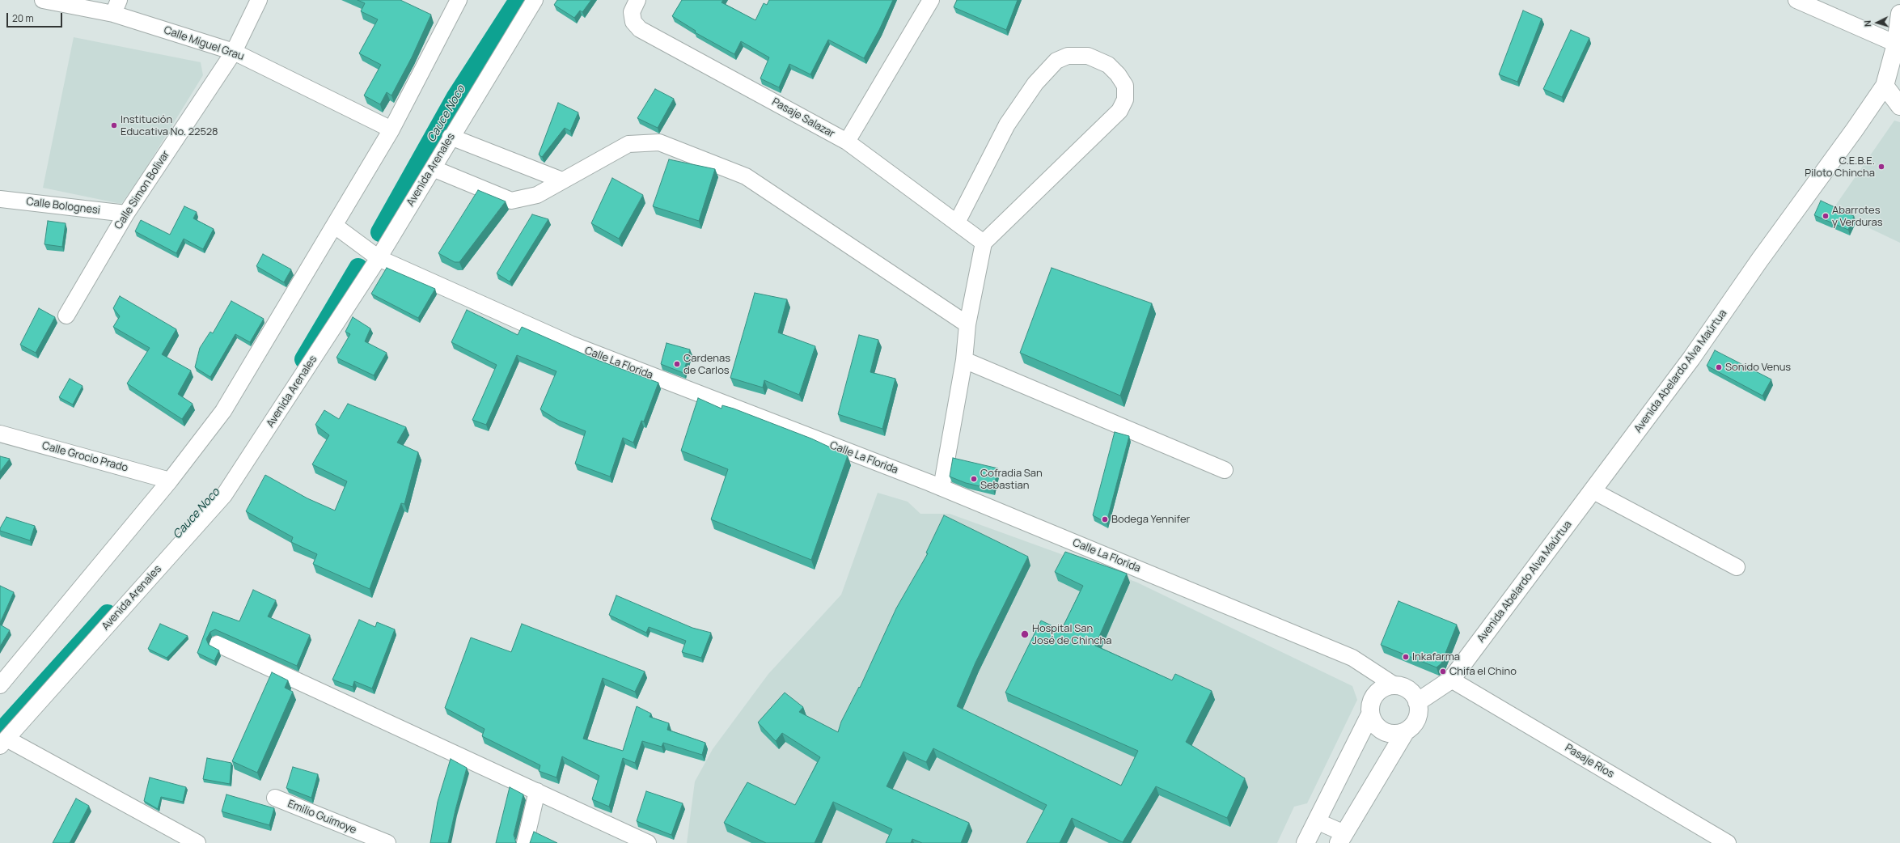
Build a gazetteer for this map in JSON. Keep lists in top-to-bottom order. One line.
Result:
{"streets":{"street":["Calle Miguel Grau","Pasaje Salazar","Avenida Arenales","Calle Simon Bolivar","Calle Bolognesi","Calle La Florida","Avenida Abelardo Alva Maúrtua","Calle Grocio Prado","Pasaje Rios","Emilio Guimoye"]},"crossings":[["Calle Miguel Grau","Calle Simon Bolivar"],["Avenida Arenales","Calle La Florida"],["Calle Simon Bolivar","Calle Bolognesi"],["Calle La Florida","Avenida Abelardo Alva Maúrtua"],["Avenida Abelardo Alva Maúrtua","Pasaje Rios"]],"water":["Cauce Noco"],"places":["Institución Educativa No. 22528","C.E.B.E. Piloto Chincha","Abarrotes y Verduras","Cardenas de Carlos","Sonido Venus","Cofradia San Sebastian","Bodega Yennifer","Hospital San José de Chincha","Inkafarma","Chifa el Chino"],"scale_bar":"20 m","north":"left"}
